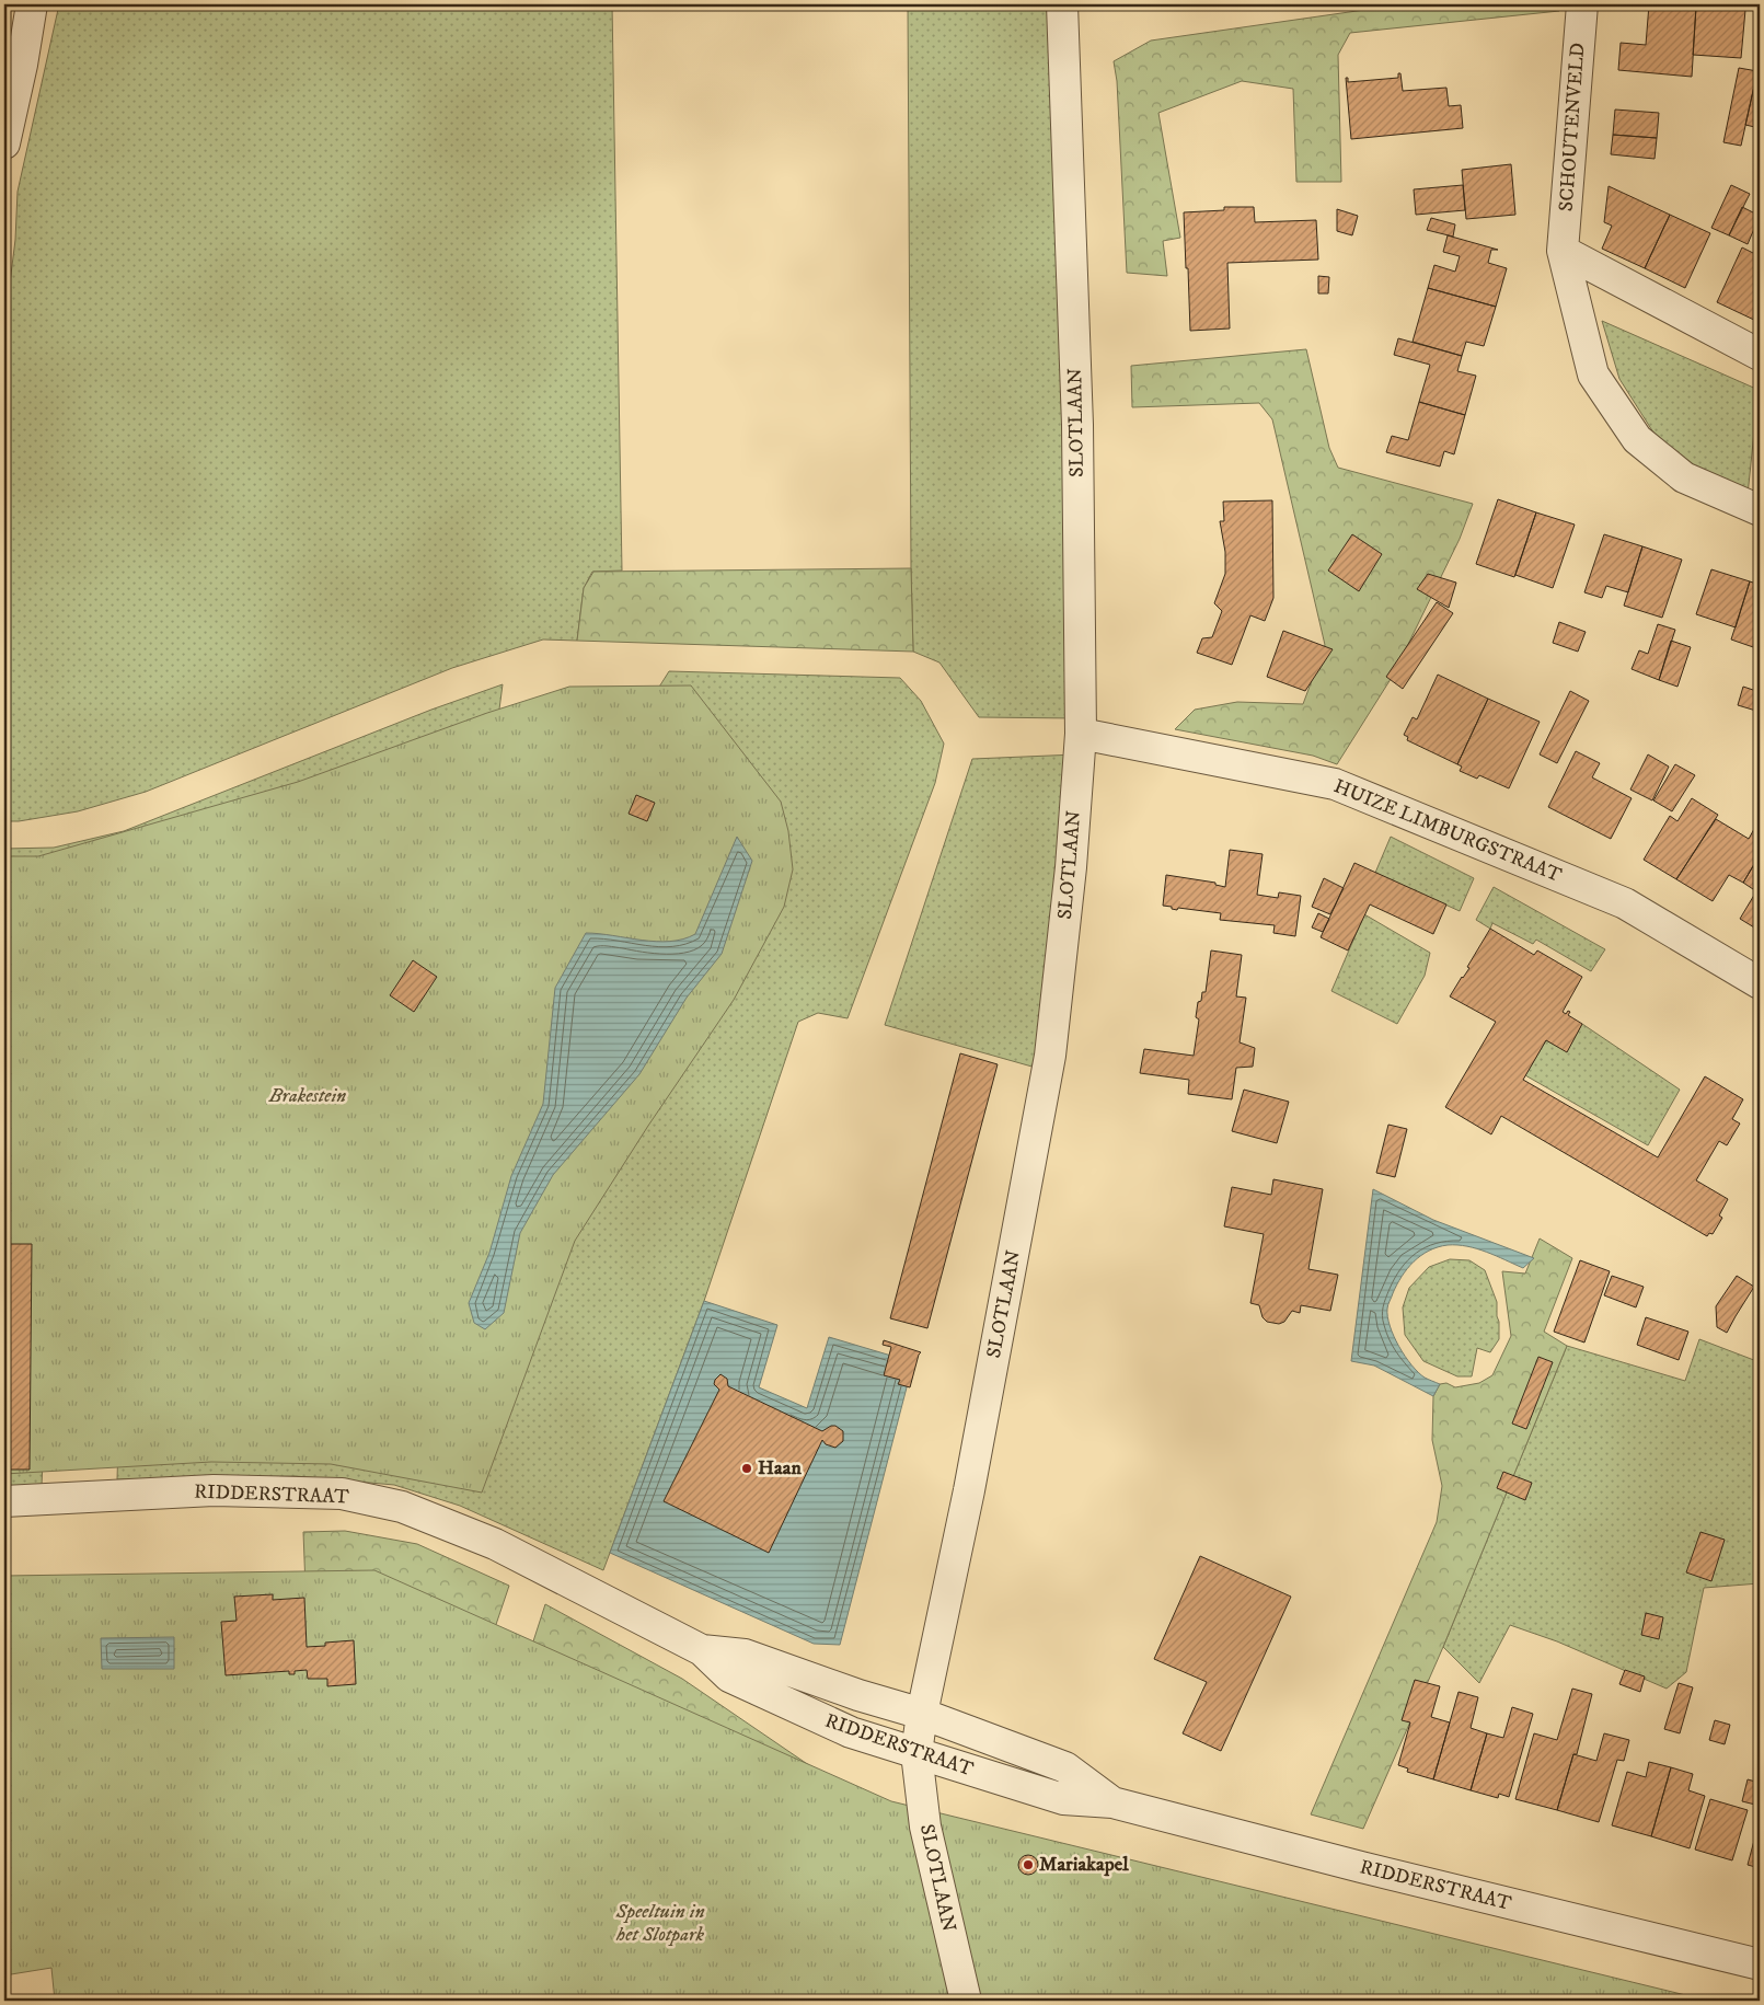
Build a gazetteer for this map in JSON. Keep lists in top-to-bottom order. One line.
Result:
{"streets":{"street":["SCHOUTENVELD","SLOTLAAN","HUIZE LIMBURGSTRAAT","RIDDERSTRAAT"]},"crossings":[["SLOTLAAN","HUIZE LIMBURGSTRAAT"],["SLOTLAAN","RIDDERSTRAAT"]],"parks":["Brakestein","Speeltuin in het Slotpark"],"places":["Haan","Mariakapel"]}
